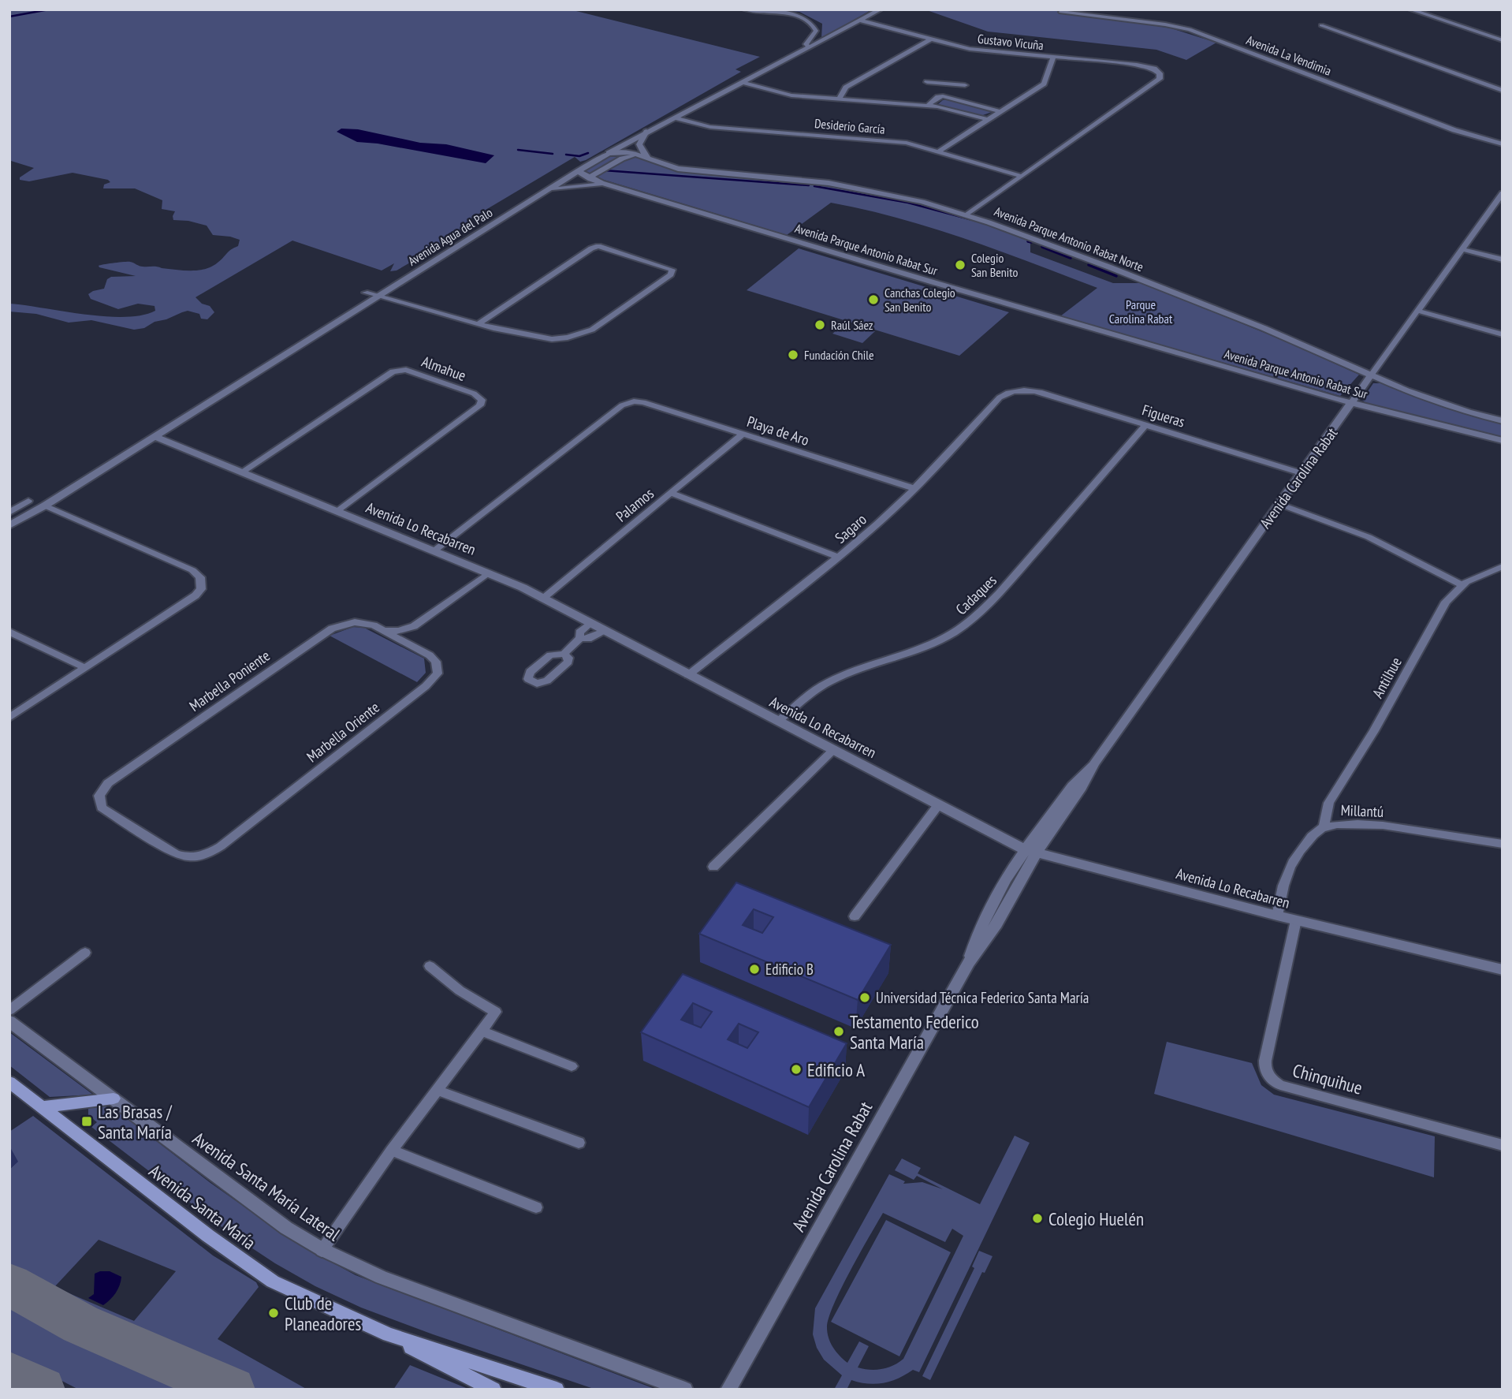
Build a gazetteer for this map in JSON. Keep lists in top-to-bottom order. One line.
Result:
{"streets":{"main road":["Avenida Santa María"],"street":["Gustavo Vicuña","Avenida La Vendimia","Desiderio García","Avenida Agua del Palo","Avenida Parque Antonio Rabat Norte","Avenida Parque Antonio Rabat Sur","Almahue","Figueras","Playa de Aro","Avenida Carolina Rabat","Palamos","Avenida Lo Recabarren","Sagaro","Cadaques","Antilhue","Marbella Poniente","Marbella Oriente","Millantú","Chinquihue","Avenida Santa María Lateral"]},"crossings":[["Gustavo Vicuña","Desiderio García"],["Gustavo Vicuña","Avenida Agua del Palo"],["Desiderio García","Avenida Agua del Palo"],["Avenida Agua del Palo","Avenida Parque Antonio Rabat Norte"],["Avenida Agua del Palo","Avenida Parque Antonio Rabat Sur"],["Avenida Agua del Palo","Avenida Lo Recabarren"],["Avenida Parque Antonio Rabat Norte","Avenida Carolina Rabat"],["Avenida Parque Antonio Rabat Sur","Avenida Carolina Rabat"],["Almahue","Avenida Lo Recabarren"],["Figueras","Avenida Carolina Rabat"],["Figueras","Sagaro"],["Figueras","Cadaques"],["Playa de Aro","Palamos"],["Playa de Aro","Avenida Lo Recabarren"],["Playa de Aro","Sagaro"],["Avenida Carolina Rabat","Avenida Lo Recabarren"],["Palamos","Avenida Lo Recabarren"],["Avenida Lo Recabarren","Sagaro"],["Avenida Lo Recabarren","Cadaques"],["Avenida Lo Recabarren","Millantú"],["Avenida Lo Recabarren","Chinquihue"],["Antilhue","Millantú"],["Marbella Poniente","Marbella Oriente"]],"parks":["Parque Carolina Rabat"],"places":{"other":["Colegio San Benito","Canchas Colegio San Benito","Raúl Sáez","Fundación Chile","Edificio B","Universidad Técnica Federico Santa María","Testamento Federico Santa María","Edificio A","Colegio Huelén","Club de Planeadores"],"transit":["Las Brasas / Santa María"]}}
